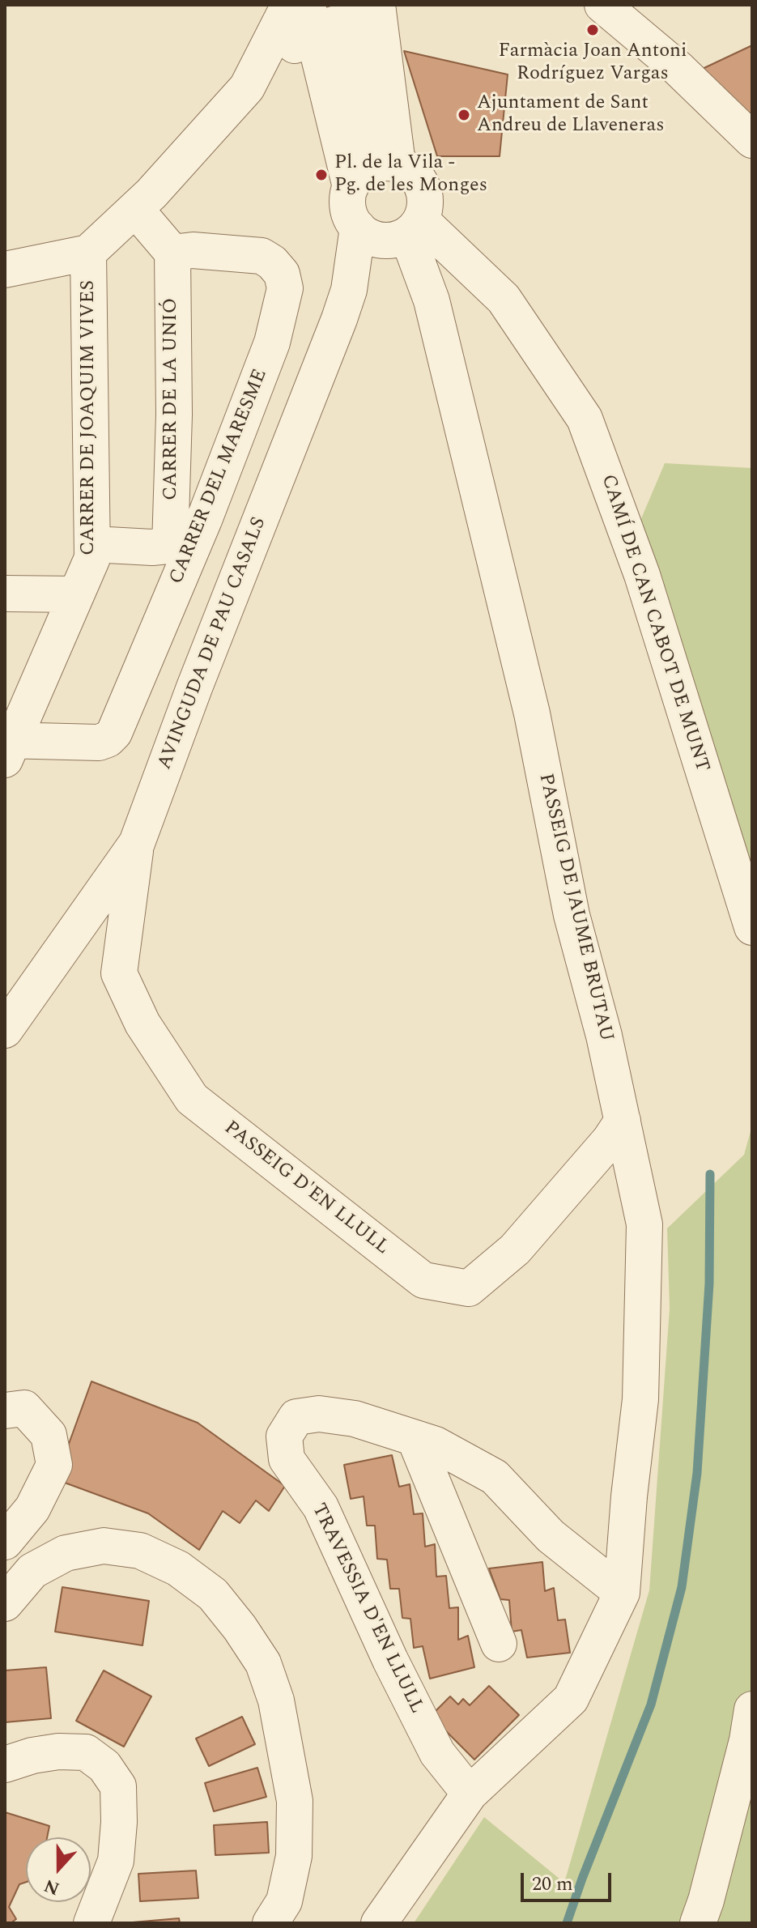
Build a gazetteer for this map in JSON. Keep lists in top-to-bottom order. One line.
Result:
{"streets":{"street":["CARRER DE LA UNIÓ","CARRER DE JOAQUIM VIVES","CARRER DEL MARESME","CAMÍ DE CAN CABOT DE MUNT","AVINGUDA DE PAU CASALS","PASSEIG DE JAUME BRUTAU","PASSEIG D'EN LLULL","TRAVESSIA D'EN LLULL"]},"crossings":[["CARRER DE LA UNIÓ","CARRER DEL MARESME"],["CARRER DE JOAQUIM VIVES","CARRER DEL MARESME"],["CAMÍ DE CAN CABOT DE MUNT","AVINGUDA DE PAU CASALS"],["CAMÍ DE CAN CABOT DE MUNT","PASSEIG DE JAUME BRUTAU"],["AVINGUDA DE PAU CASALS","PASSEIG DE JAUME BRUTAU"],["AVINGUDA DE PAU CASALS","PASSEIG D'EN LLULL"],["PASSEIG DE JAUME BRUTAU","PASSEIG D'EN LLULL"],["PASSEIG DE JAUME BRUTAU","TRAVESSIA D'EN LLULL"]],"places":["Farmàcia Joan Antoni Rodríguez Vargas","Ajuntament de Sant Andreu de Llaveneras","Pl. de la Vila - Pg. de les Monges"],"scale_bar":"20 m","north":"bottom"}
